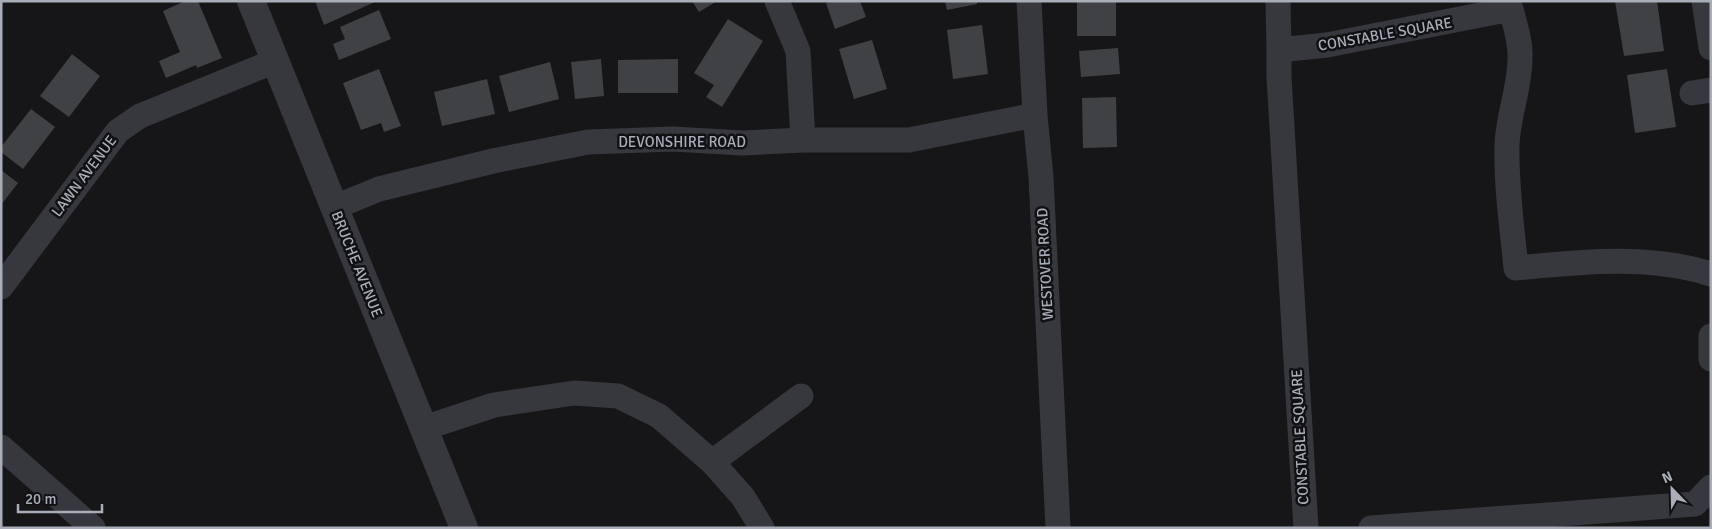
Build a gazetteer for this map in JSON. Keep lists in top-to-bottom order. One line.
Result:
{"streets":{"street":["CONSTABLE SQUARE","DEVONSHIRE ROAD","LAWN AVENUE","BRUCHE AVENUE","WESTOVER ROAD"]},"crossings":[["DEVONSHIRE ROAD","BRUCHE AVENUE"],["DEVONSHIRE ROAD","WESTOVER ROAD"],["LAWN AVENUE","BRUCHE AVENUE"]],"scale_bar":"20 m","north":"top left"}
